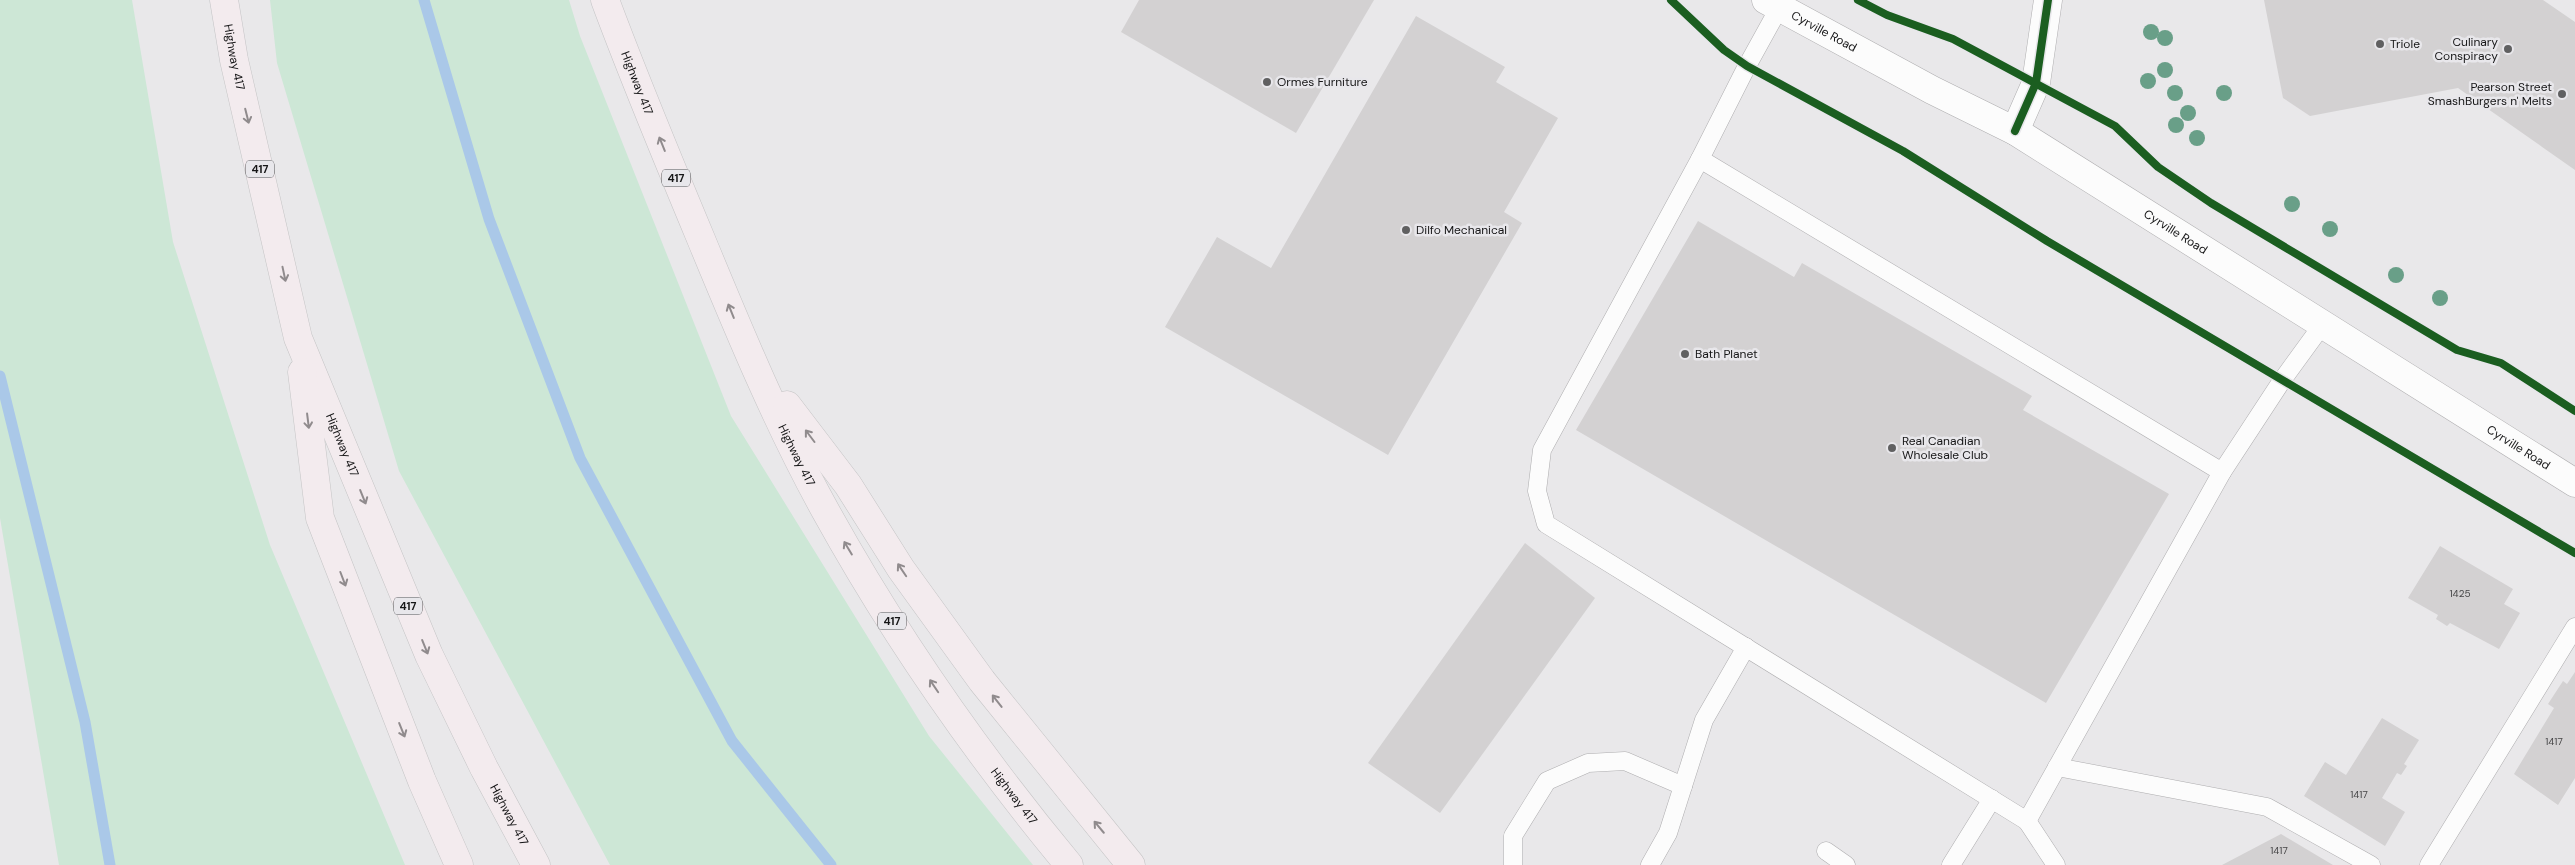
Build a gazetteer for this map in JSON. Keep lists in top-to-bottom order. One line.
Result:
{"streets":{"highway":["Highway 417","417"],"main road":["Cyrville Road"]},"places":["Triole","Culinary Conspiracy","Ormes Furniture","Pearson Street SmashBurgers n' Melts","Dilfo Mechanical","Bath Planet","Real Canadian Wholesale Club"],"house_numbers":["1425","1417","1417","1417"]}
